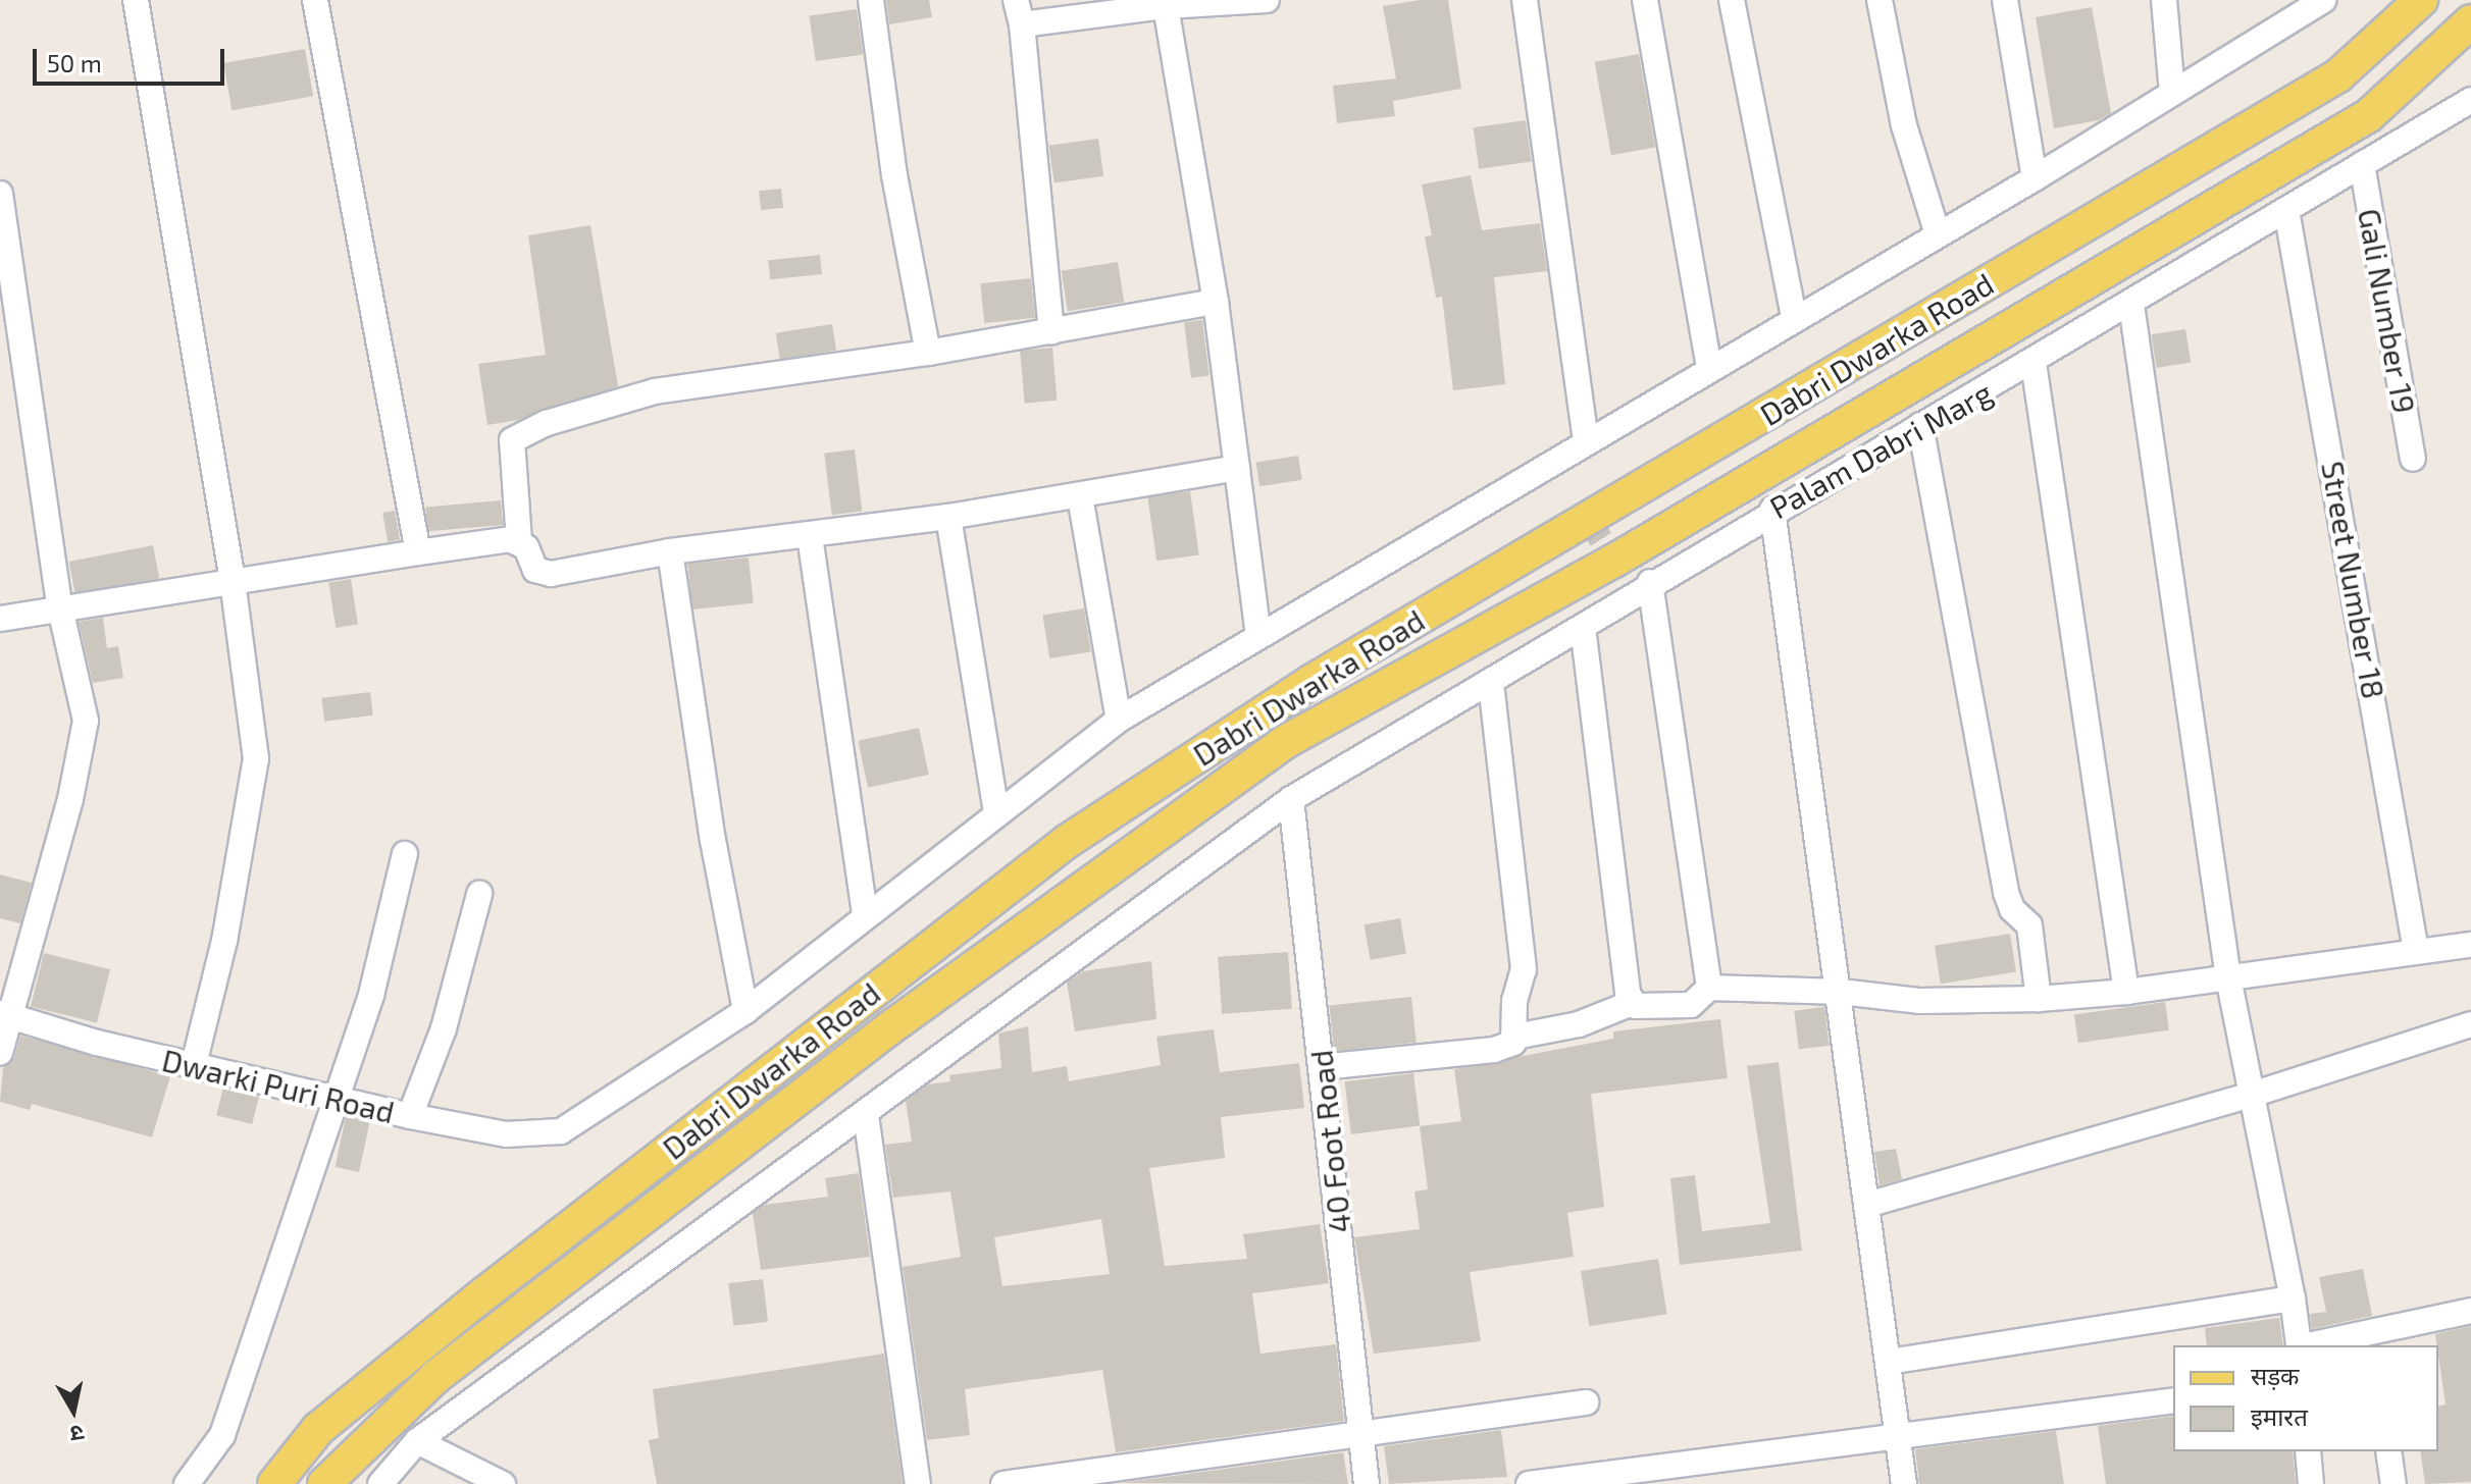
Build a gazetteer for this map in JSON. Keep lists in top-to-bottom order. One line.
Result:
{"streets":{"main road":["Dabri Dwarka Road"],"street":["Gali Number 19","Palam Dabri Marg","Street Number 18","Dwarki Puri Road","40 Foot Road"]},"crossings":[["Gali Number 19","Palam Dabri Marg"],["Palam Dabri Marg","Street Number 18"],["Palam Dabri Marg","40 Foot Road"]],"legend":["सड़क","इमारत"],"scale_bar":"50 m","north":"bottom"}
